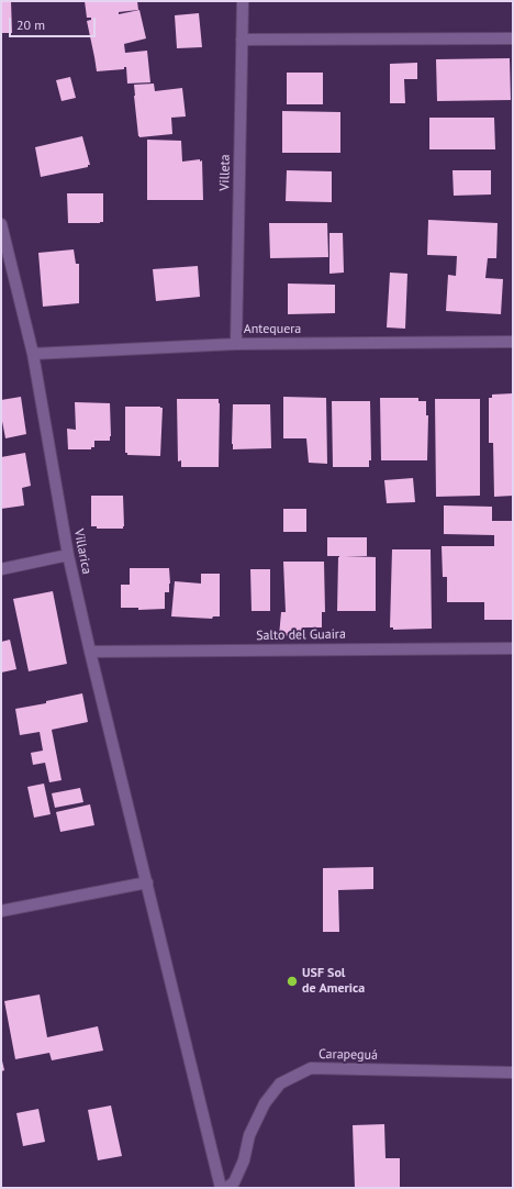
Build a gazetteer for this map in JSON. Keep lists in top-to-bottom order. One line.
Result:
{"streets":{"street":["Villeta","Antequera","Villarica","Salto del Guaira","Carapeguá"]},"crossings":[["Villeta","Antequera"],["Antequera","Villarica"],["Villarica","Salto del Guaira"]],"places":["USF Sol de America"],"scale_bar":"20 m"}
